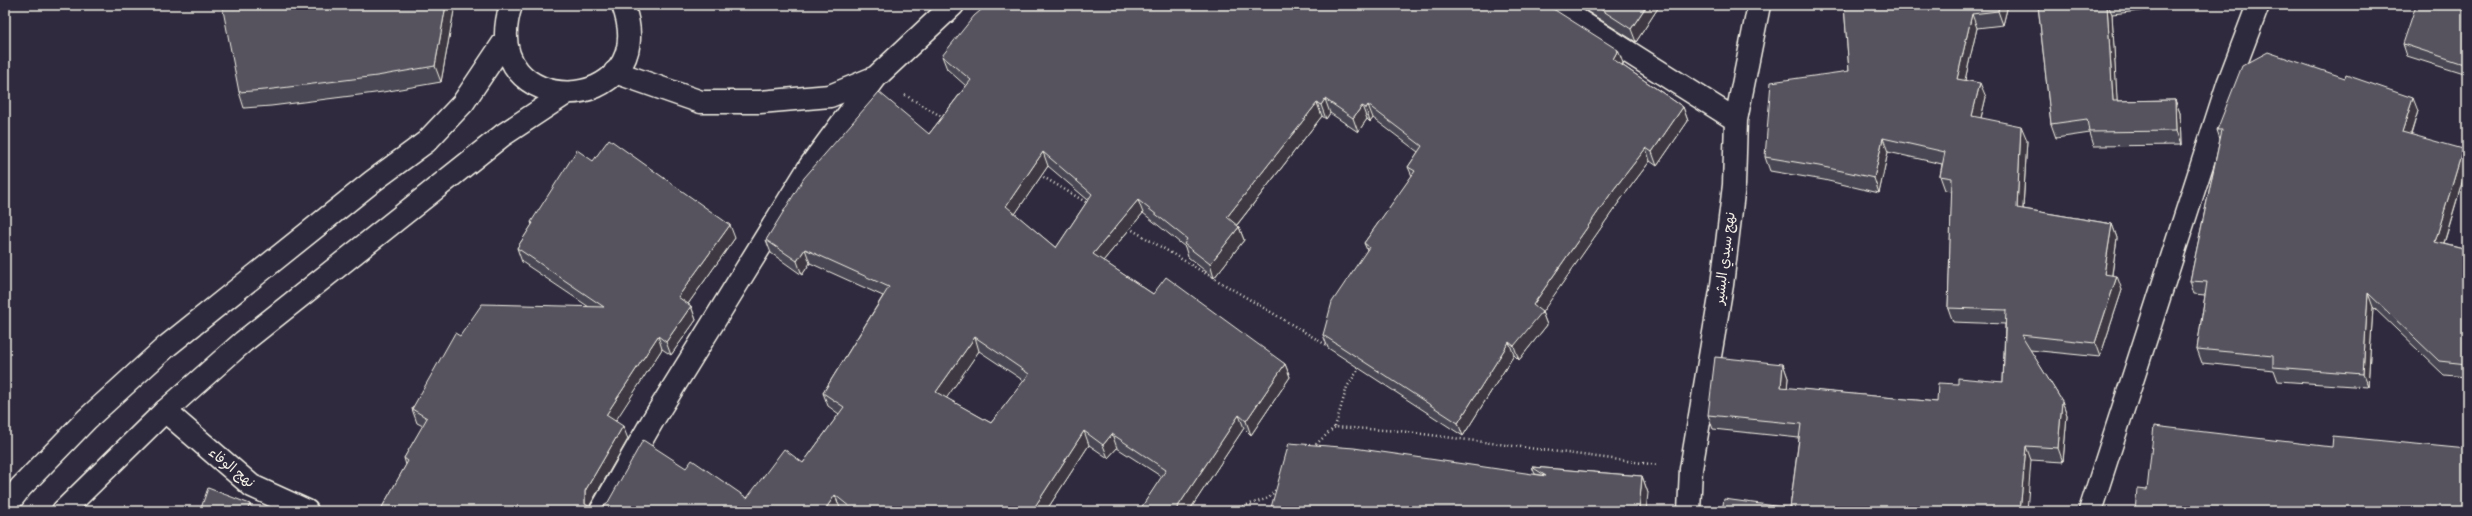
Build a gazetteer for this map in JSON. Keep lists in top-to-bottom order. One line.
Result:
{"streets":{"street":["نهج سيدي البشير","نهج الوفاء"]}}
